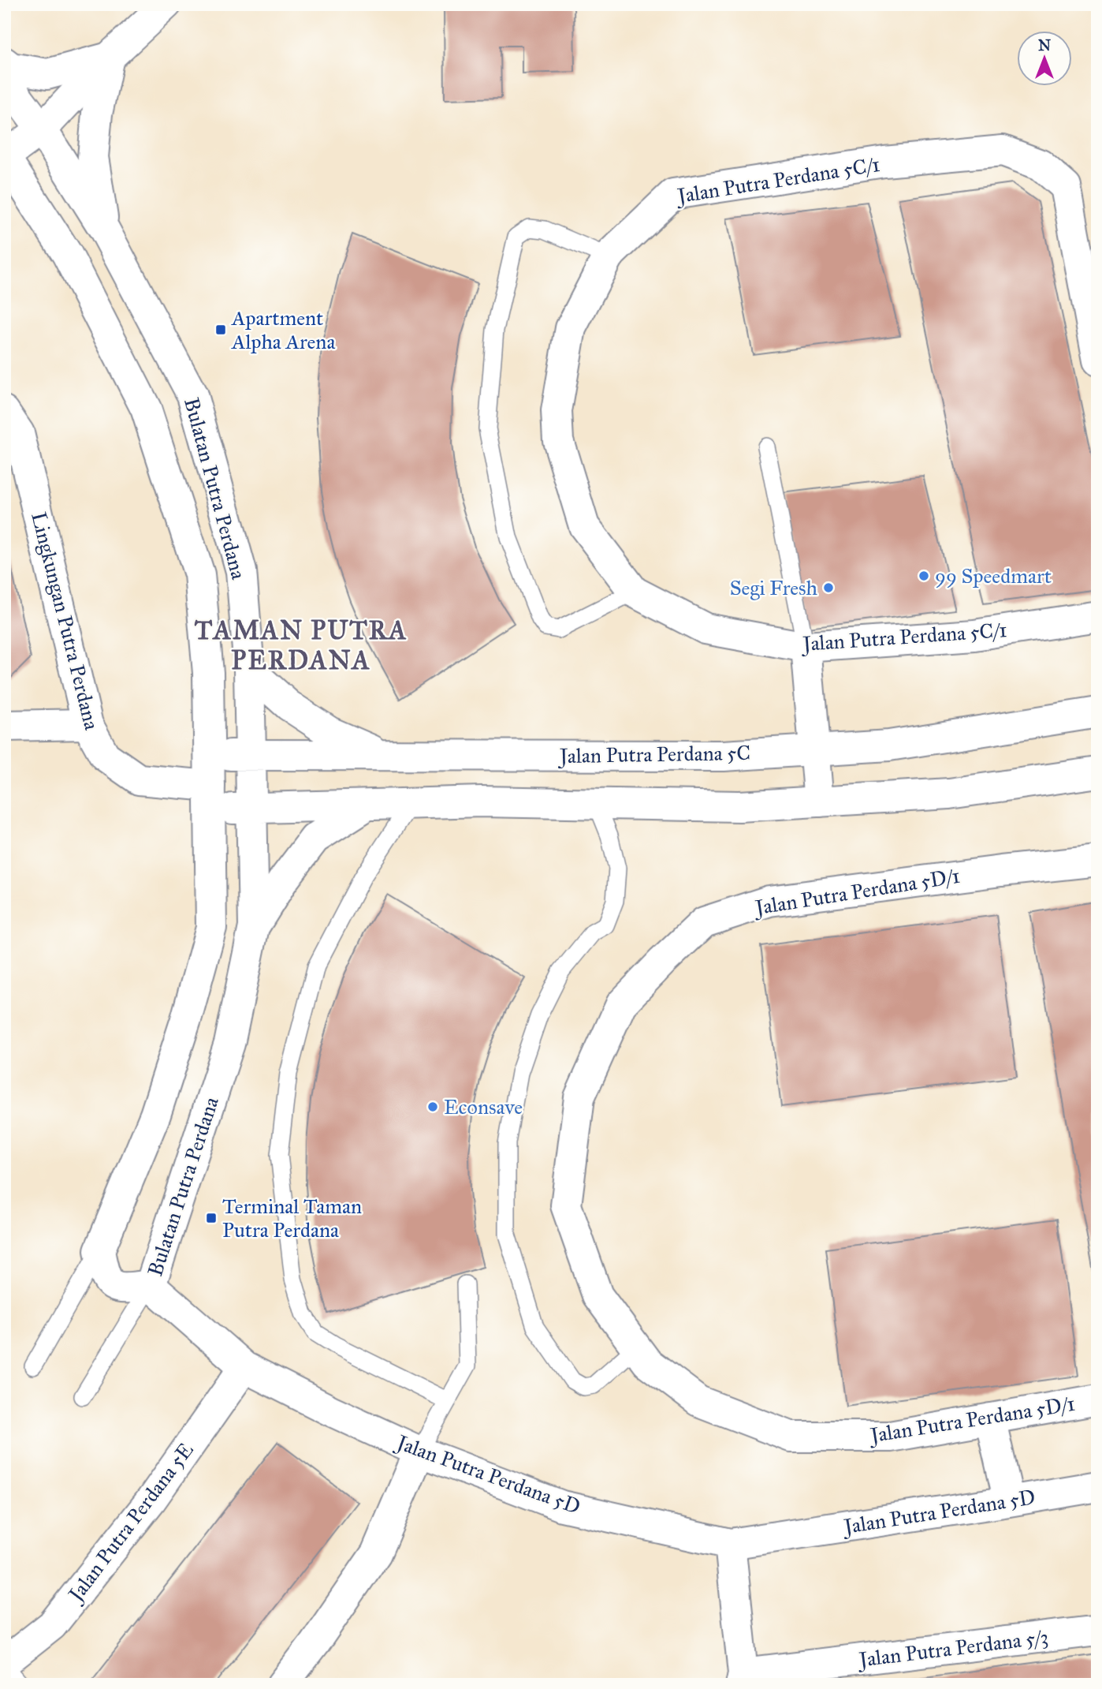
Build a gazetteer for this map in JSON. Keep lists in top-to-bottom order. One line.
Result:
{"streets":{"street":["Jalan Putra Perdana 5C/1","Bulatan Putra Perdana","Lingkungan Putra Perdana","Jalan Putra Perdana 5C","Jalan Putra Perdana 5D/1","Jalan Putra Perdana 5D","Jalan Putra Perdana 5E","Jalan Putra Perdana 5/3"]},"crossings":[["Bulatan Putra Perdana","Lingkungan Putra Perdana"],["Bulatan Putra Perdana","Jalan Putra Perdana 5C"],["Bulatan Putra Perdana","Jalan Putra Perdana 5D"],["Jalan Putra Perdana 5D","Jalan Putra Perdana 5E"]],"districts":["TAMAN PUTRA PERDANA"],"places":{"transit":["Apartment Alpha Arena","Terminal Taman Putra Perdana"],"other":["99 Speedmart","Segi Fresh","Econsave"]},"north":"top"}
